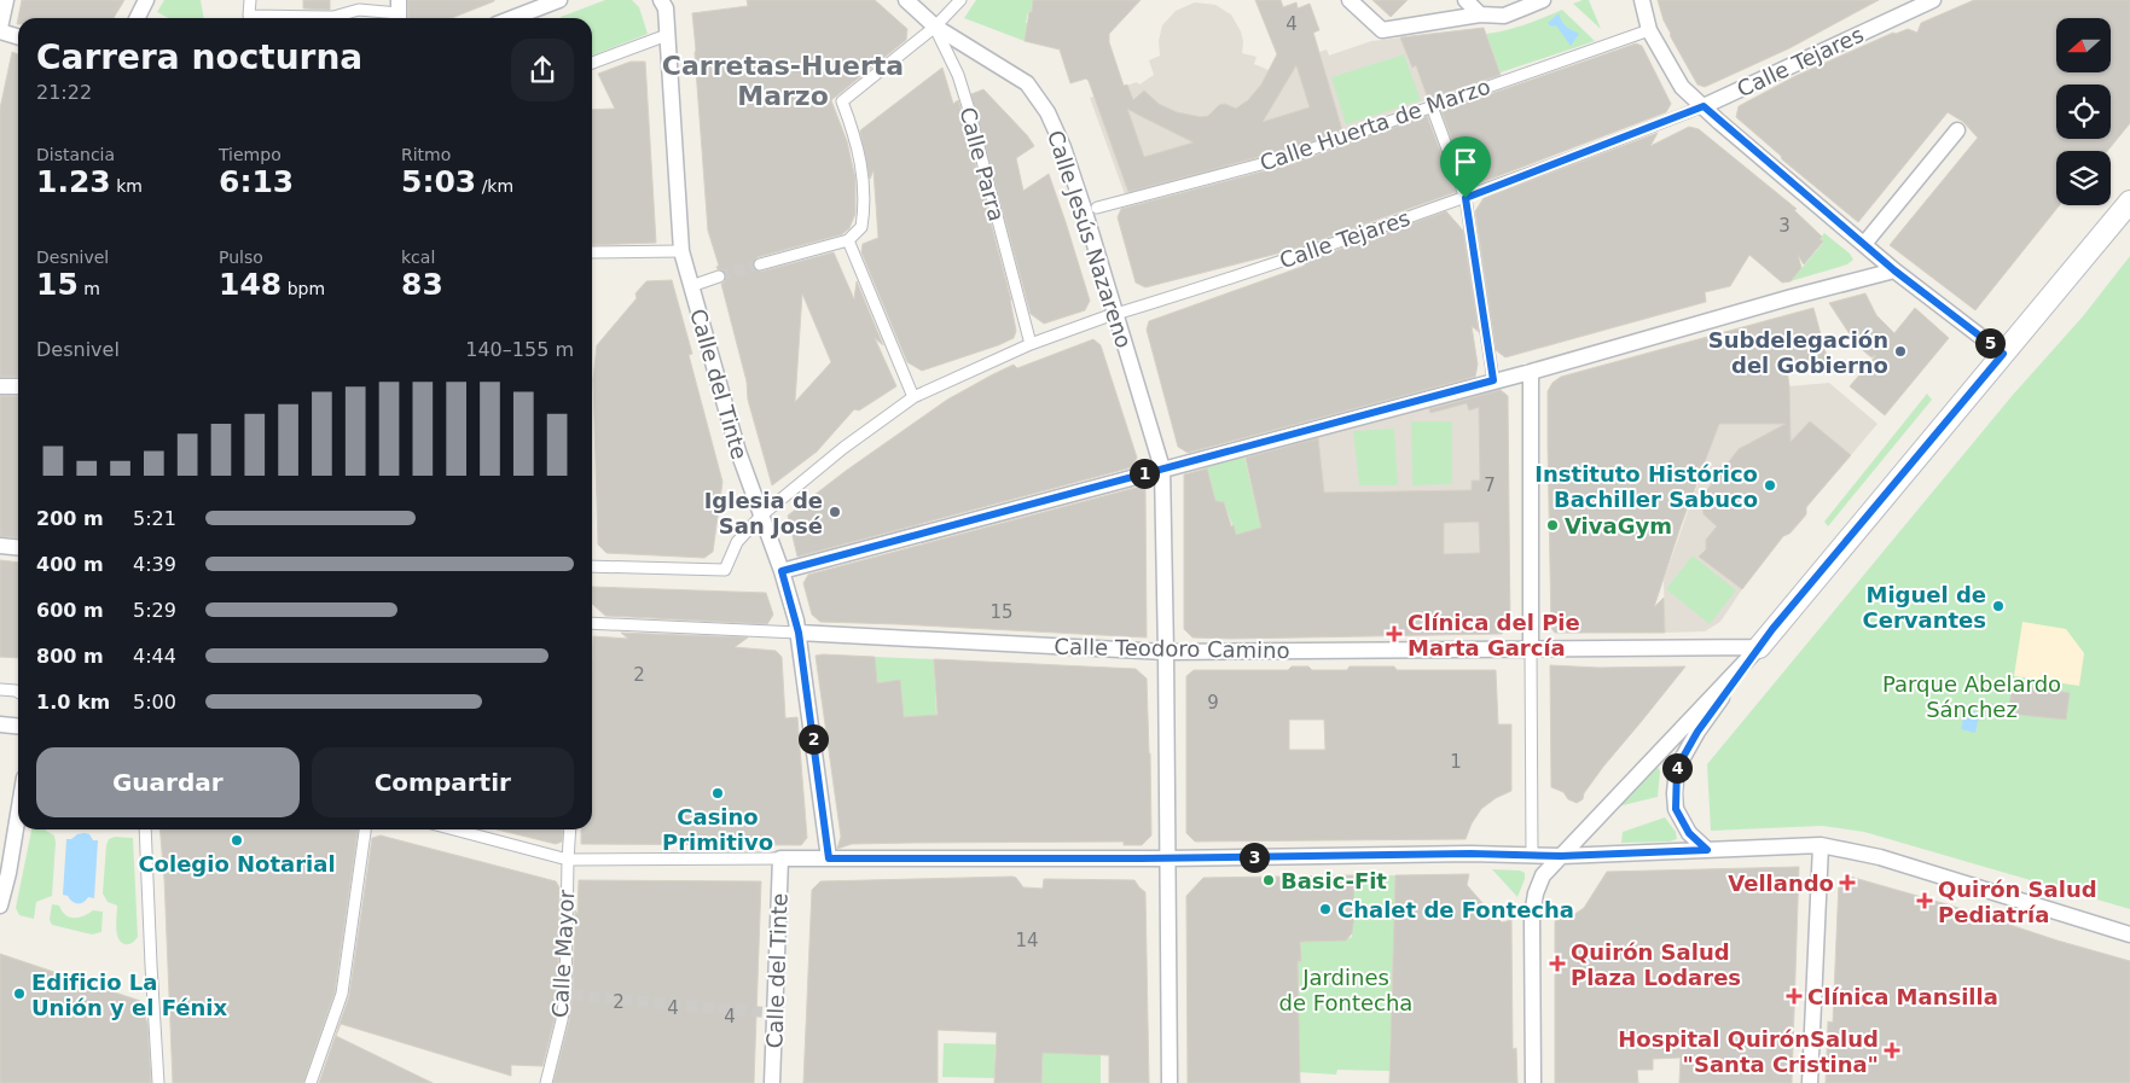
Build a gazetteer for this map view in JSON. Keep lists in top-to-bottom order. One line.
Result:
{"streets":{"street":["Calle Tejares","Calle Huerta de Marzo","Calle Parra","Calle Jesús Nazareno","Calle del Tinte","Calle Teodoro Camino","Calle Mayor"]},"crossings":[["Calle Tejares","Calle Parra"],["Calle Tejares","Calle del Tinte"],["Calle Parra","Calle Jesús Nazareno"],["Calle Jesús Nazareno","Calle Teodoro Camino"],["Calle del Tinte","Calle Teodoro Camino"]],"districts":["Carretas-Huerta Marzo"],"parks":["Parque Abelardo Sánchez","Jardines de Fontecha"],"places":{"other":["Subdelegación del Gobierno","Instituto Histórico Bachiller Sabuco","Iglesia de San José","VivaGym","Miguel de Cervantes","Casino Primitivo","Colegio Notarial","Basic-Fit","Chalet de Fontecha","Edificio La Unión y el Fénix"],"health":["Clínica del Pie Marta García","Vellando","Quirón Salud Pediatría","Quirón Salud Plaza Lodares","Clínica Mansilla","Hospital QuirónSalud \"Santa Cristina\""]},"house_numbers":["4","3","7","15","2","9","1","14","2","4","4"],"north":"left","page":{"heading":["Carrera nocturna","21:22"],"stats":[["Distancia","1.23 km"],["Tiempo","6:13"],["Ritmo","5:03 /km"],["Desnivel","15 m"],["Pulso","148 bpm"],["kcal","83"]],"chart":["Desnivel","140–155 m"],"pins":["5","1","2","4","3"],"list":[{"name":"200 m","note":"5:21"},{"name":"400 m","note":"4:39"},{"name":"600 m","note":"5:29"},{"name":"800 m","note":"4:44"},{"name":"1.0 km","note":"5:00"}],"buttons":["Guardar","Compartir"]}}
